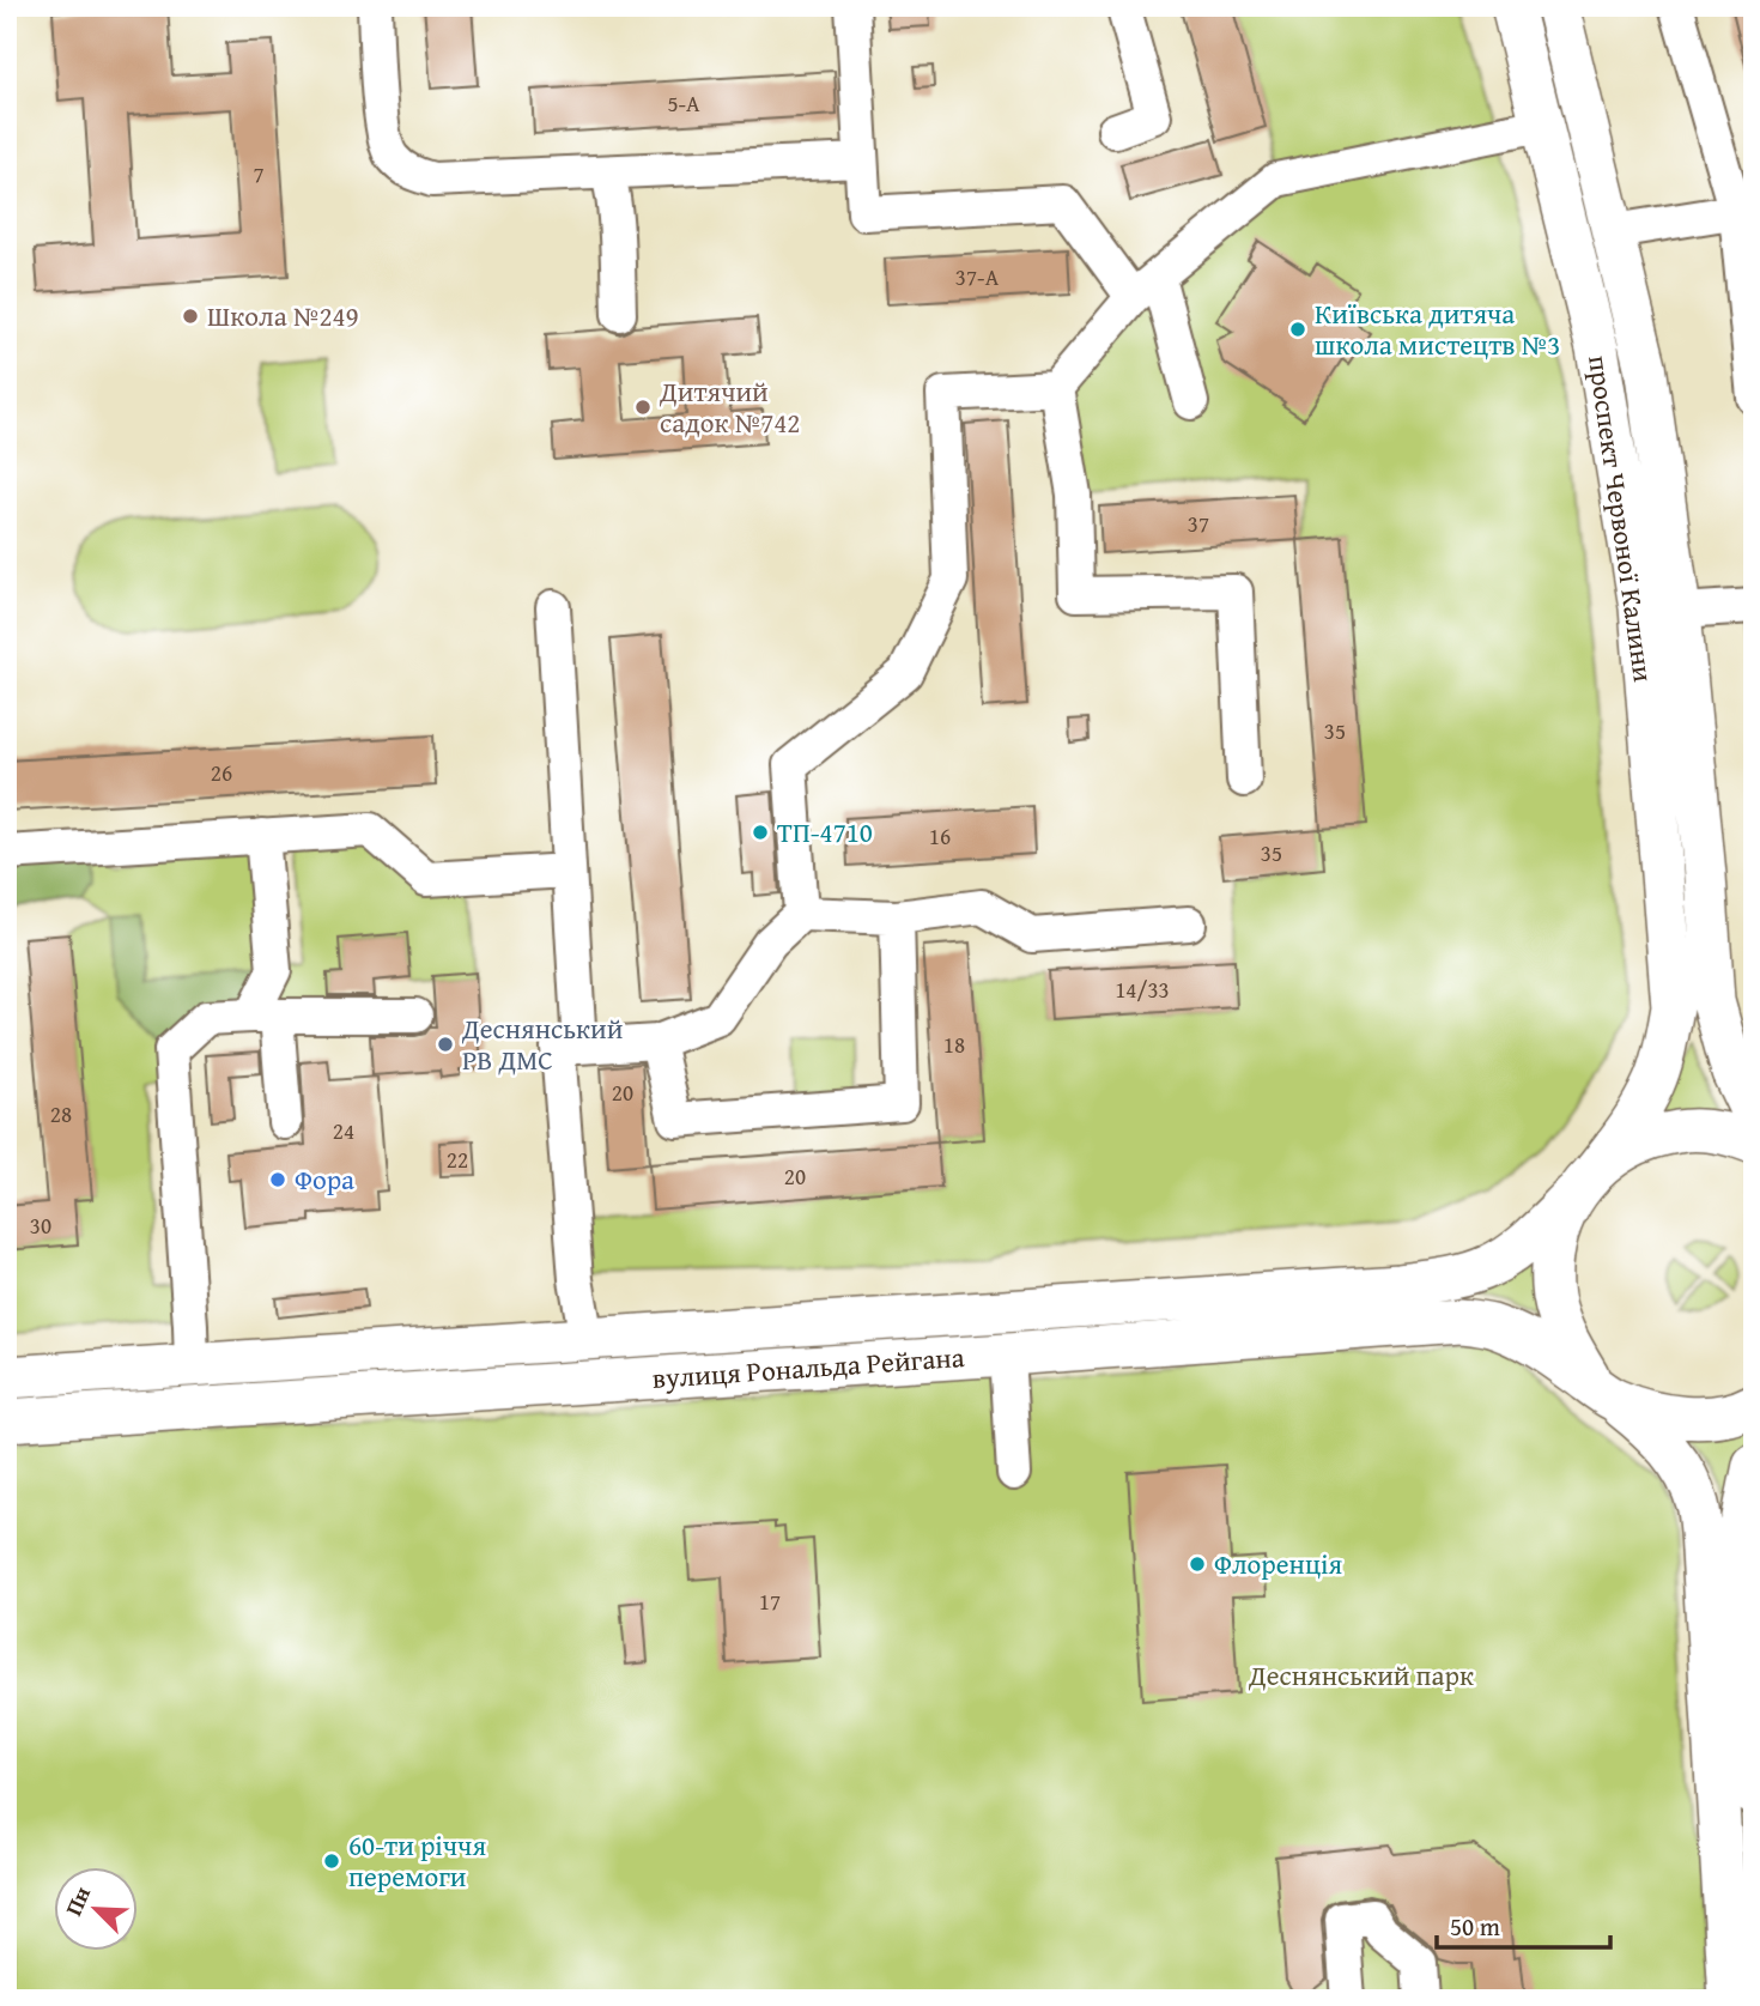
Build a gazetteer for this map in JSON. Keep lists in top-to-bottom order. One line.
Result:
{"streets":{"main road":["проспект Червоної Калини","вулиця Рональда Рейгана"]},"crossings":[["проспект Червоної Калини","вулиця Рональда Рейгана"]],"parks":["Деснянський парк"],"places":["Школа №249","Київська дитяча школа мистецтв №3","Дитячий садок №742","ТП-4710","Деснянський РВ ДМС","Фора","Флоренція","60-ти річчя перемоги"],"house_numbers":["5-А","7","37-А","37","35","26","16","35","14/33","18","20","28","24","22","20","30","17"],"scale_bar":"50 m","north":"top left"}
